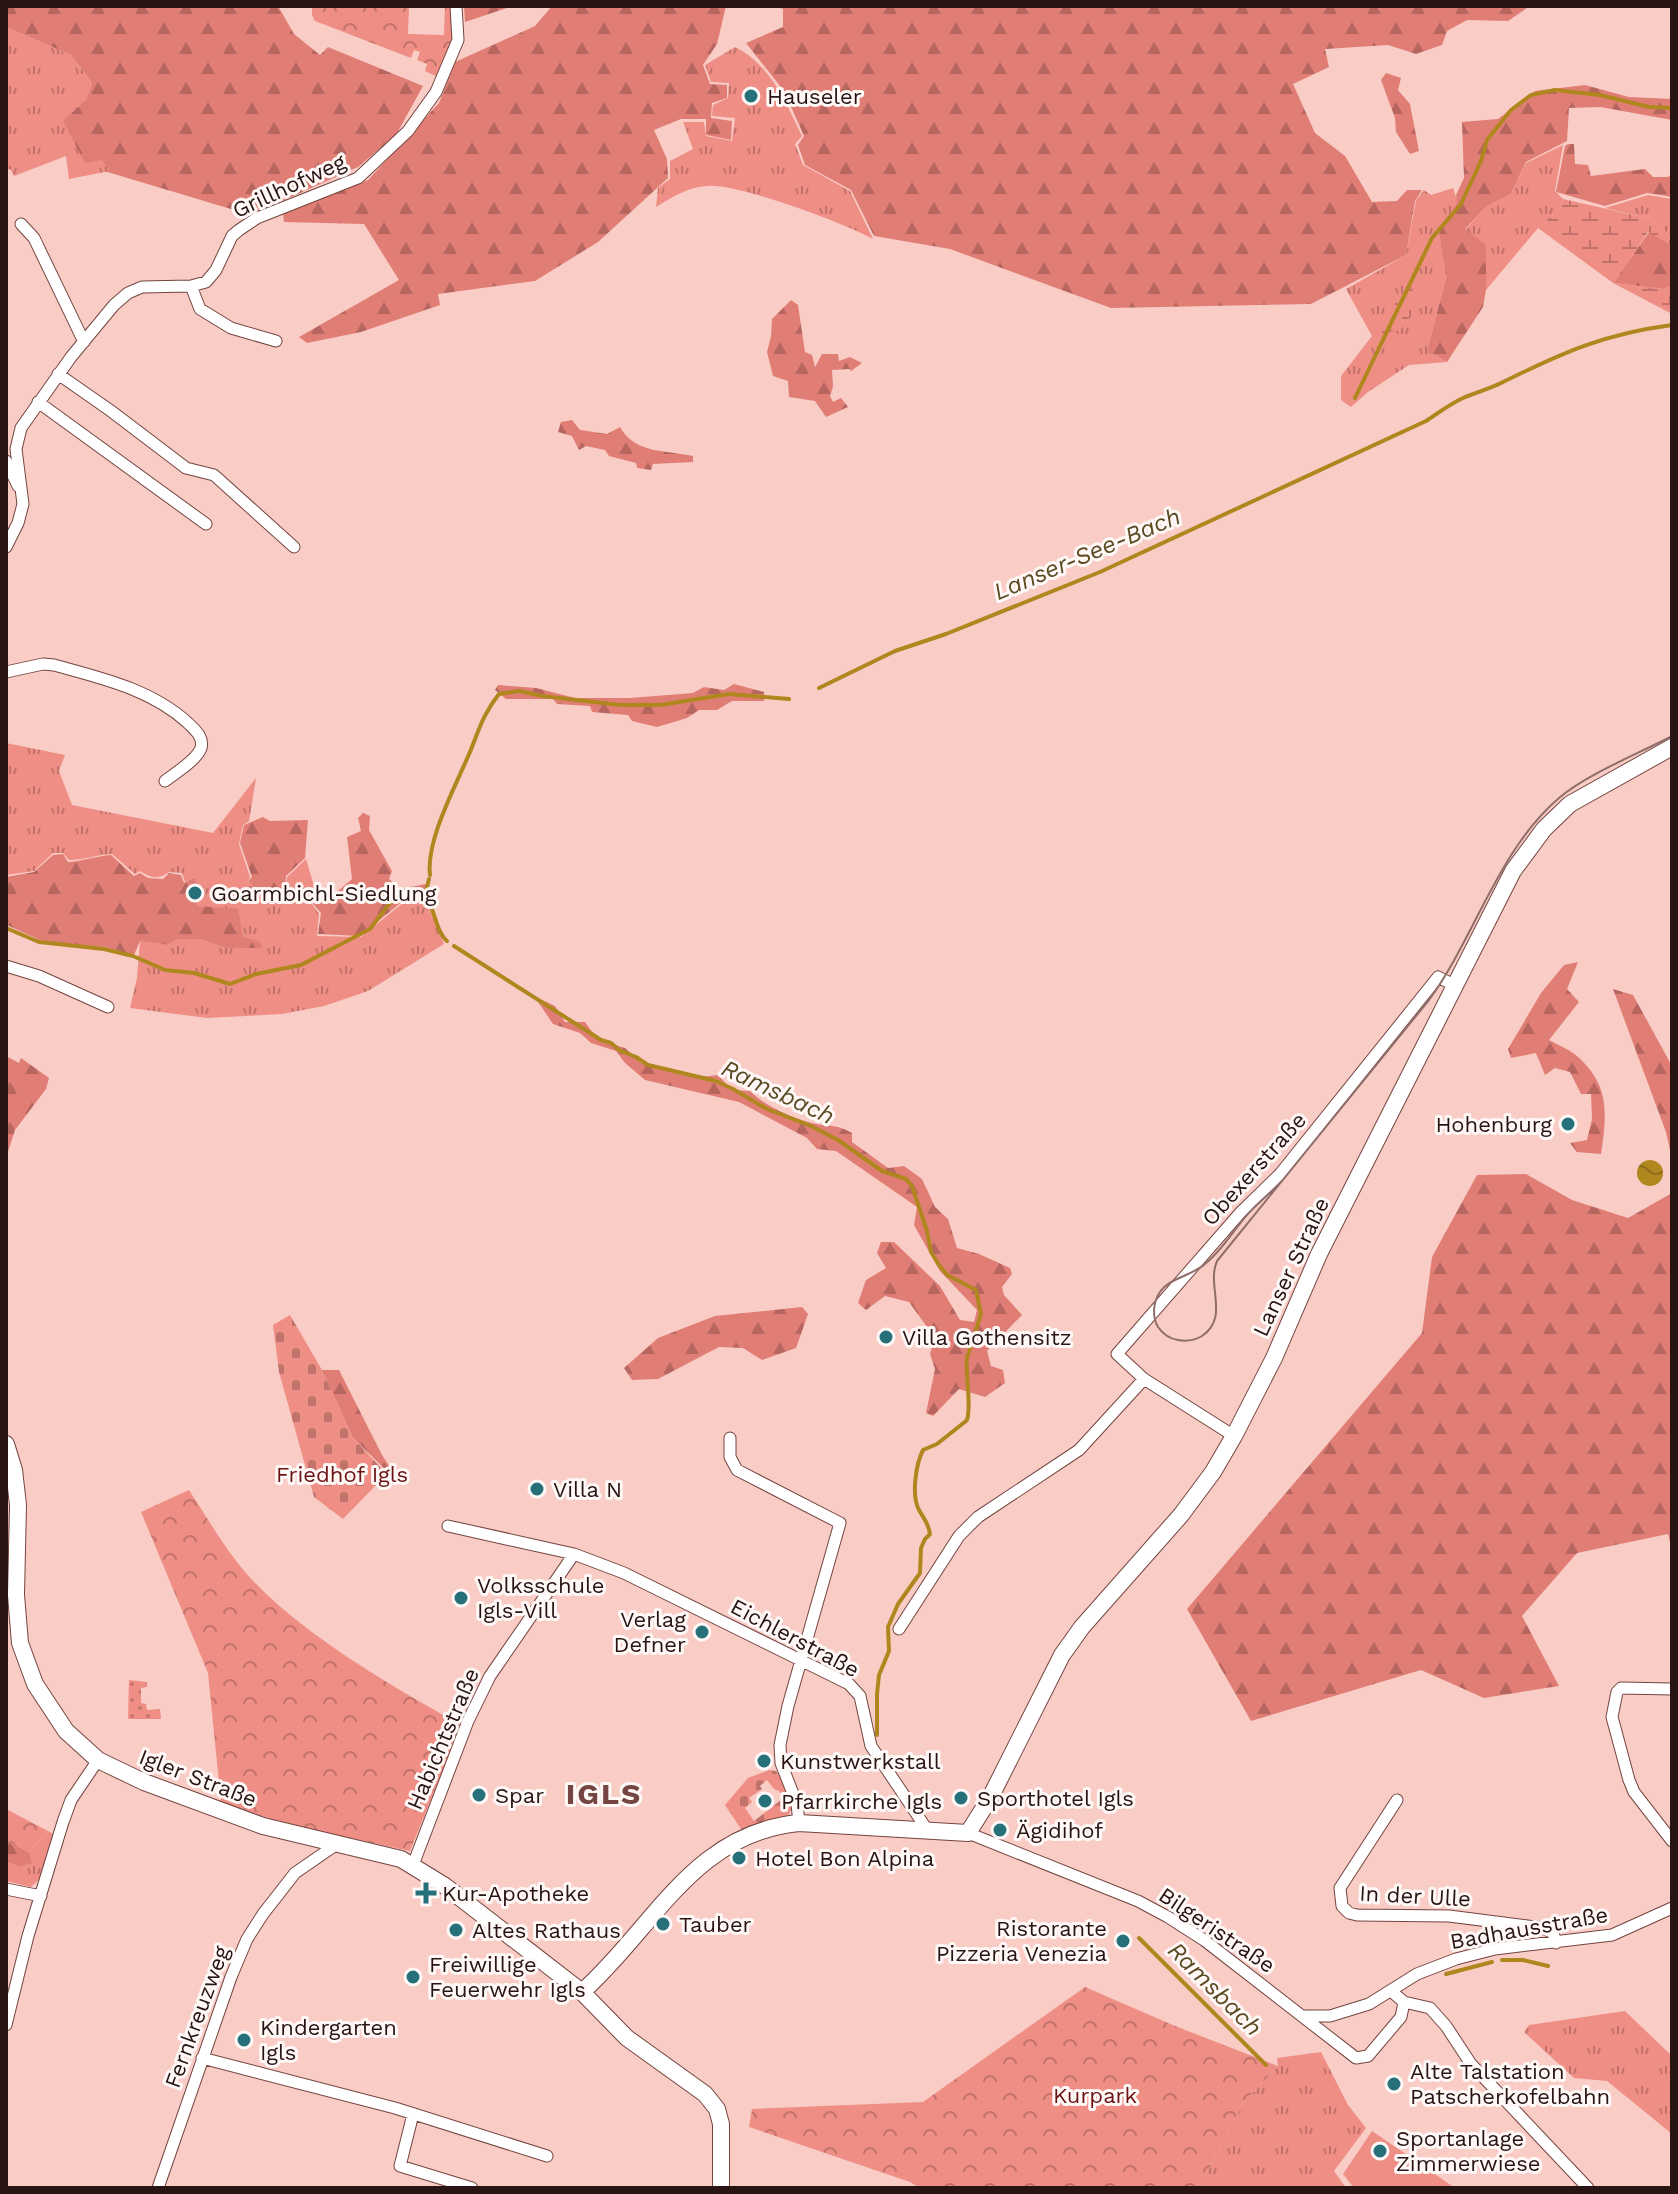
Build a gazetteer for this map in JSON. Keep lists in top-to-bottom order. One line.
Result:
{"streets":{"main road":["Lanser Straße","Igler Straße"],"street":["Grillhofweg","Obexerstraße","Eichlerstraße","Habichtstraße","In der Ulle","Badhausstraße","Bilgeristraße","Fernkreuzweg"]},"crossings":[["Obexerstraße","Lanser Straße"],["Lanser Straße","Bilgeristraße"],["Eichlerstraße","Habichtstraße"],["Habichtstraße","Igler Straße"],["Igler Straße","Fernkreuzweg"],["In der Ulle","Badhausstraße"],["Badhausstraße","Bilgeristraße"]],"districts":["IGLS"],"water":["Lanser-See-Bach","Ramsbach"],"parks":["Friedhof Igls","Kurpark"],"places":{"other":["Hauseler","Goarmbichl-Siedlung","Hohenburg","Villa Gothensitz","Villa N","Volksschule Igls-Vill","Verlag Defner","Kunstwerkstall","Spar","Sporthotel Igls","Pfarrkirche Igls","Ägidihof","Hotel Bon Alpina","Tauber","Altes Rathaus","Ristorante Pizzeria Venezia","Freiwillige Feuerwehr Igls","Kindergarten Igls","Alte Talstation Patscherkofelbahn","Sportanlage Zimmerwiese"],"health":["Kur-Apotheke"]}}
